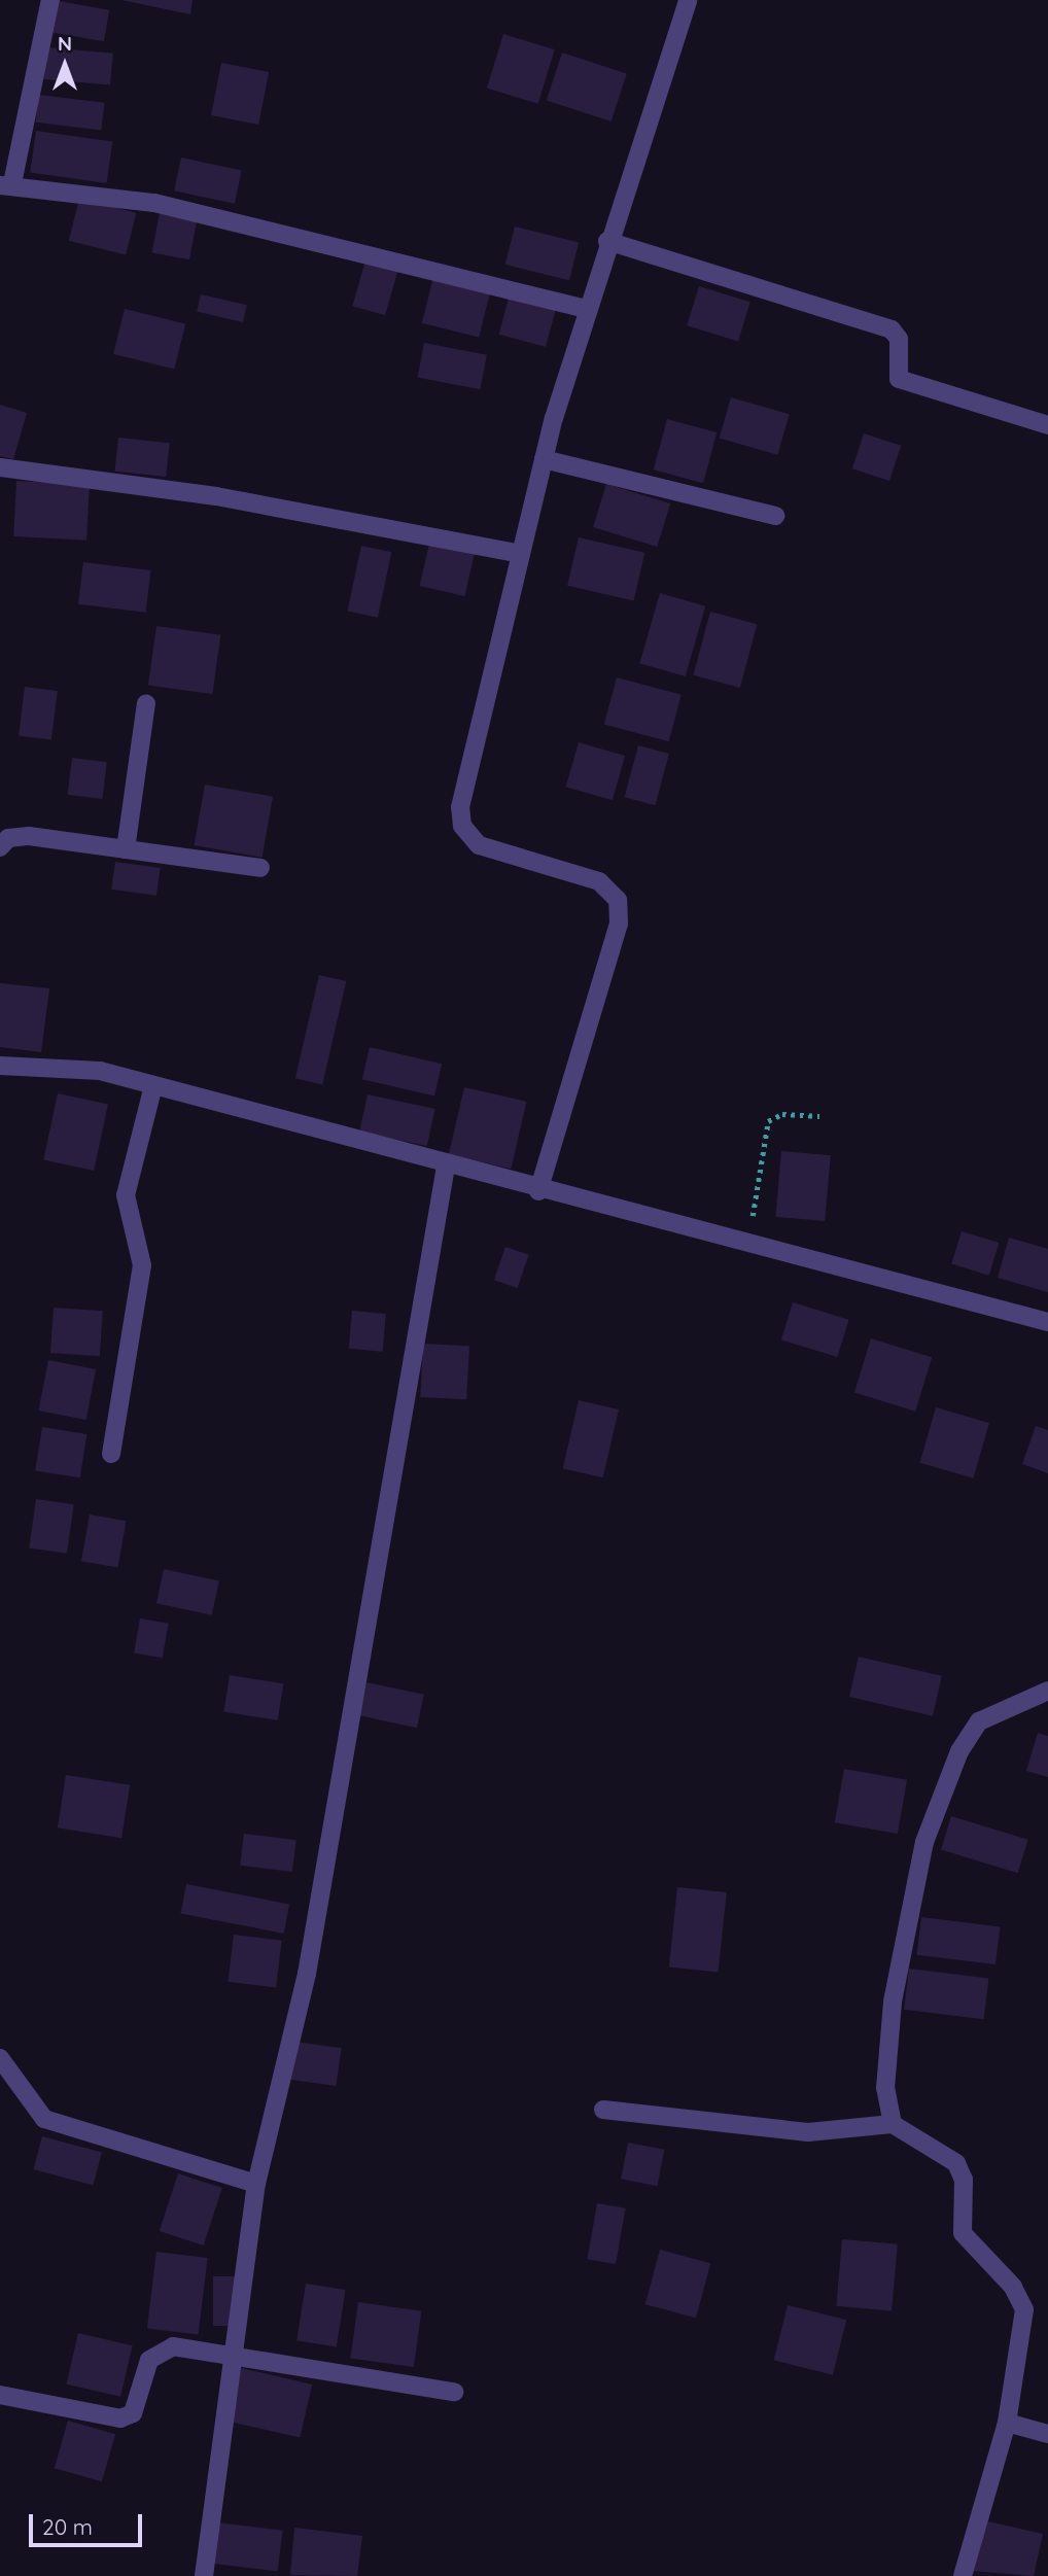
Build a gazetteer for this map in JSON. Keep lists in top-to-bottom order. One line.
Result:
{"scale_bar":"20 m","north":"top"}
